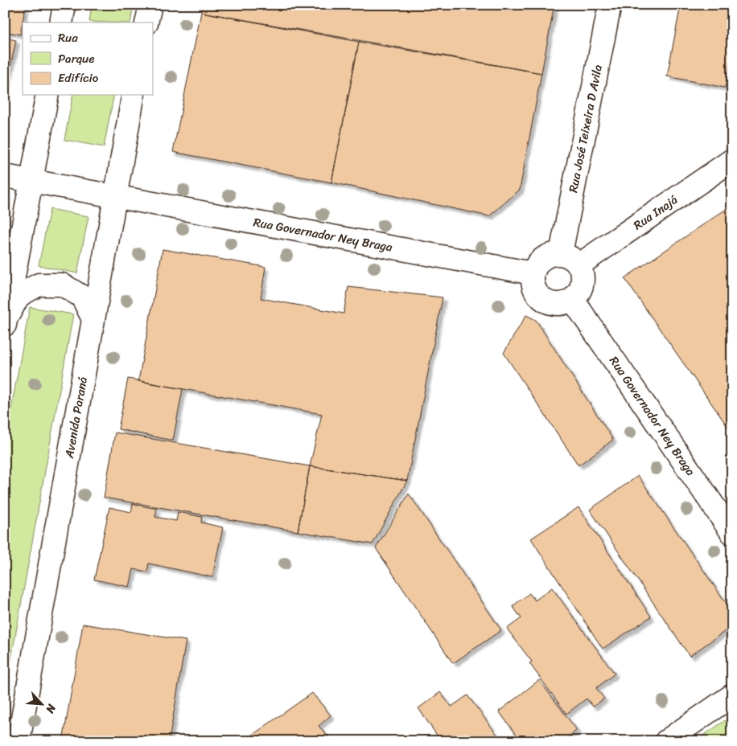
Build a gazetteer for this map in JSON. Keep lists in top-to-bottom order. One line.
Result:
{"streets":{"street":["Rua José Teixeira D Avila","Rua Inajá","Rua Governador Ney Braga","Avenida Paraná"]},"crossings":[["Rua José Teixeira D Avila","Rua Inajá"],["Rua José Teixeira D Avila","Rua Governador Ney Braga"],["Rua Inajá","Rua Governador Ney Braga"],["Rua Governador Ney Braga","Avenida Paraná"]],"legend":["Rua","Parque","Edifício"],"north":"bottom right"}
